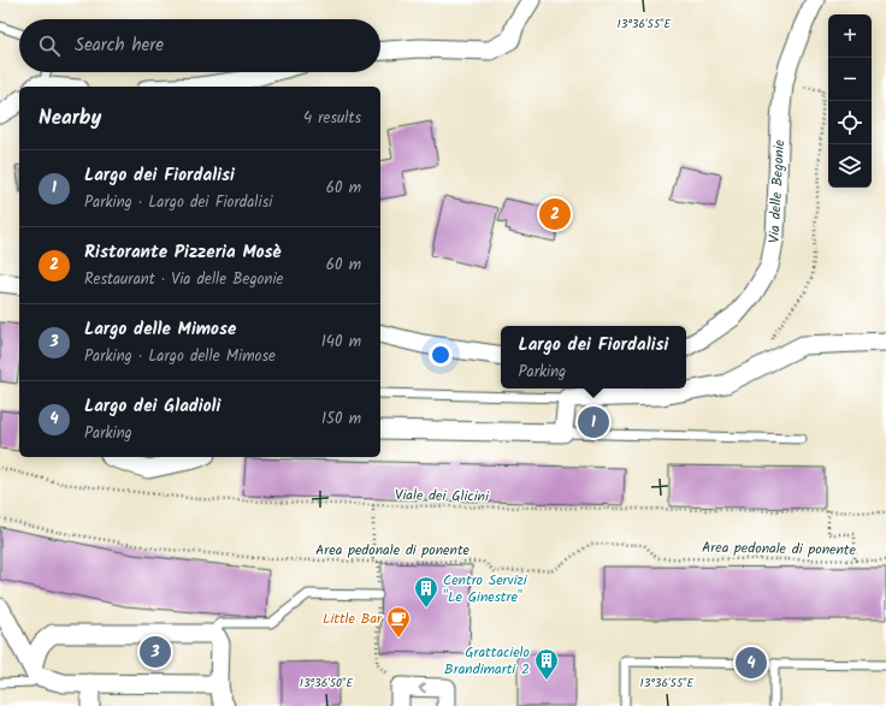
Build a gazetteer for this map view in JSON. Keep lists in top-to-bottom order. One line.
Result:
{"streets":{"street":["Via delle Begonie"],"path":["Viale dei Glicini","Area pedonale di ponente"]},"places":{"building":["Centro Servizi \"Le Ginestre\"","Grattacielo Brandimarti 2"],"cafe":["Little Bar"]},"page":{"map_buttons":["+","−"],"search":"Search here","heading":["Nearby","4 results"],"list":[{"mark":"1","name":"Largo dei Fiordalisi","note":"Parking · Largo dei Fiordalisi","value":"60 m"},{"mark":"2","name":"Ristorante Pizzeria Mosè","note":"Restaurant · Via delle Begonie","value":"60 m"},{"mark":"3","name":"Largo delle Mimose","note":"Parking · Largo delle Mimose","value":"140 m"},{"mark":"4","name":"Largo dei Gladioli","note":"Parking","value":"150 m"}],"pins":["2","1","3","4"],"popup":["Largo dei Fiordalisi","Parking"]},"coordinates":["13°36'55\"E","13°36'50\"E"]}
